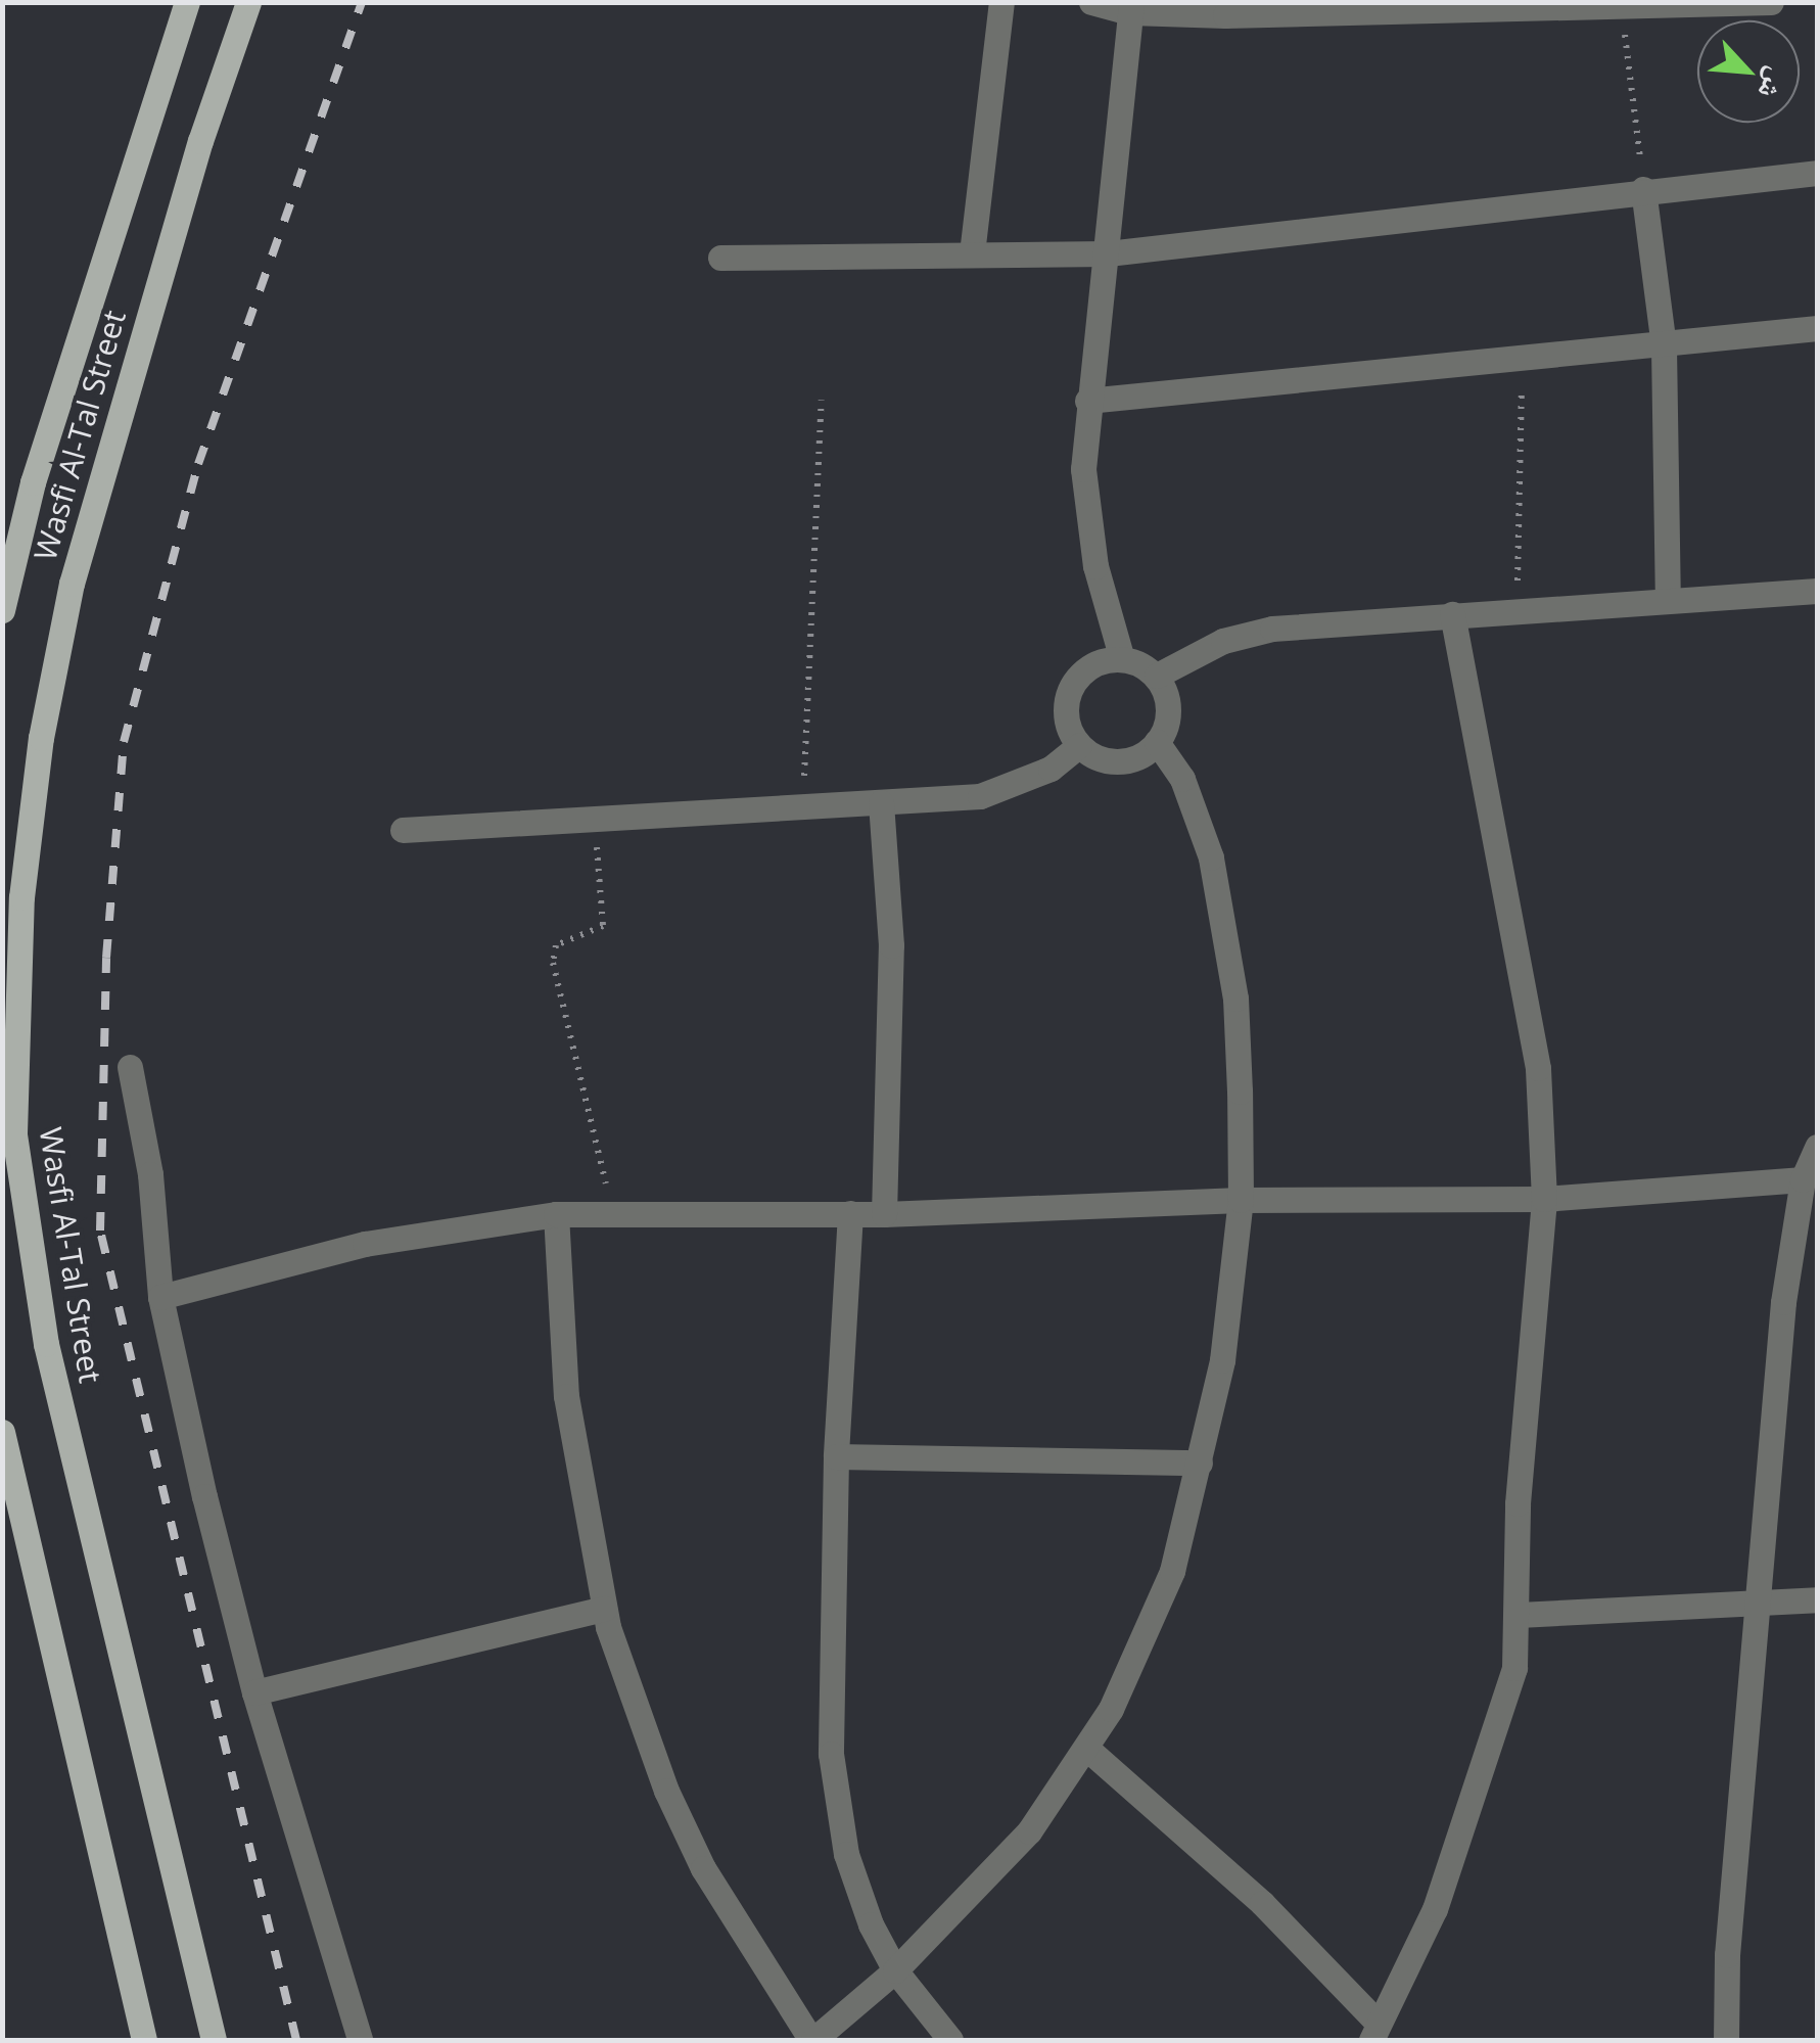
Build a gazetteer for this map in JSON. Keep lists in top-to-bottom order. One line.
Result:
{"streets":{"main road":["Wasfi Al-Tal Street"]},"north":"bottom right"}
